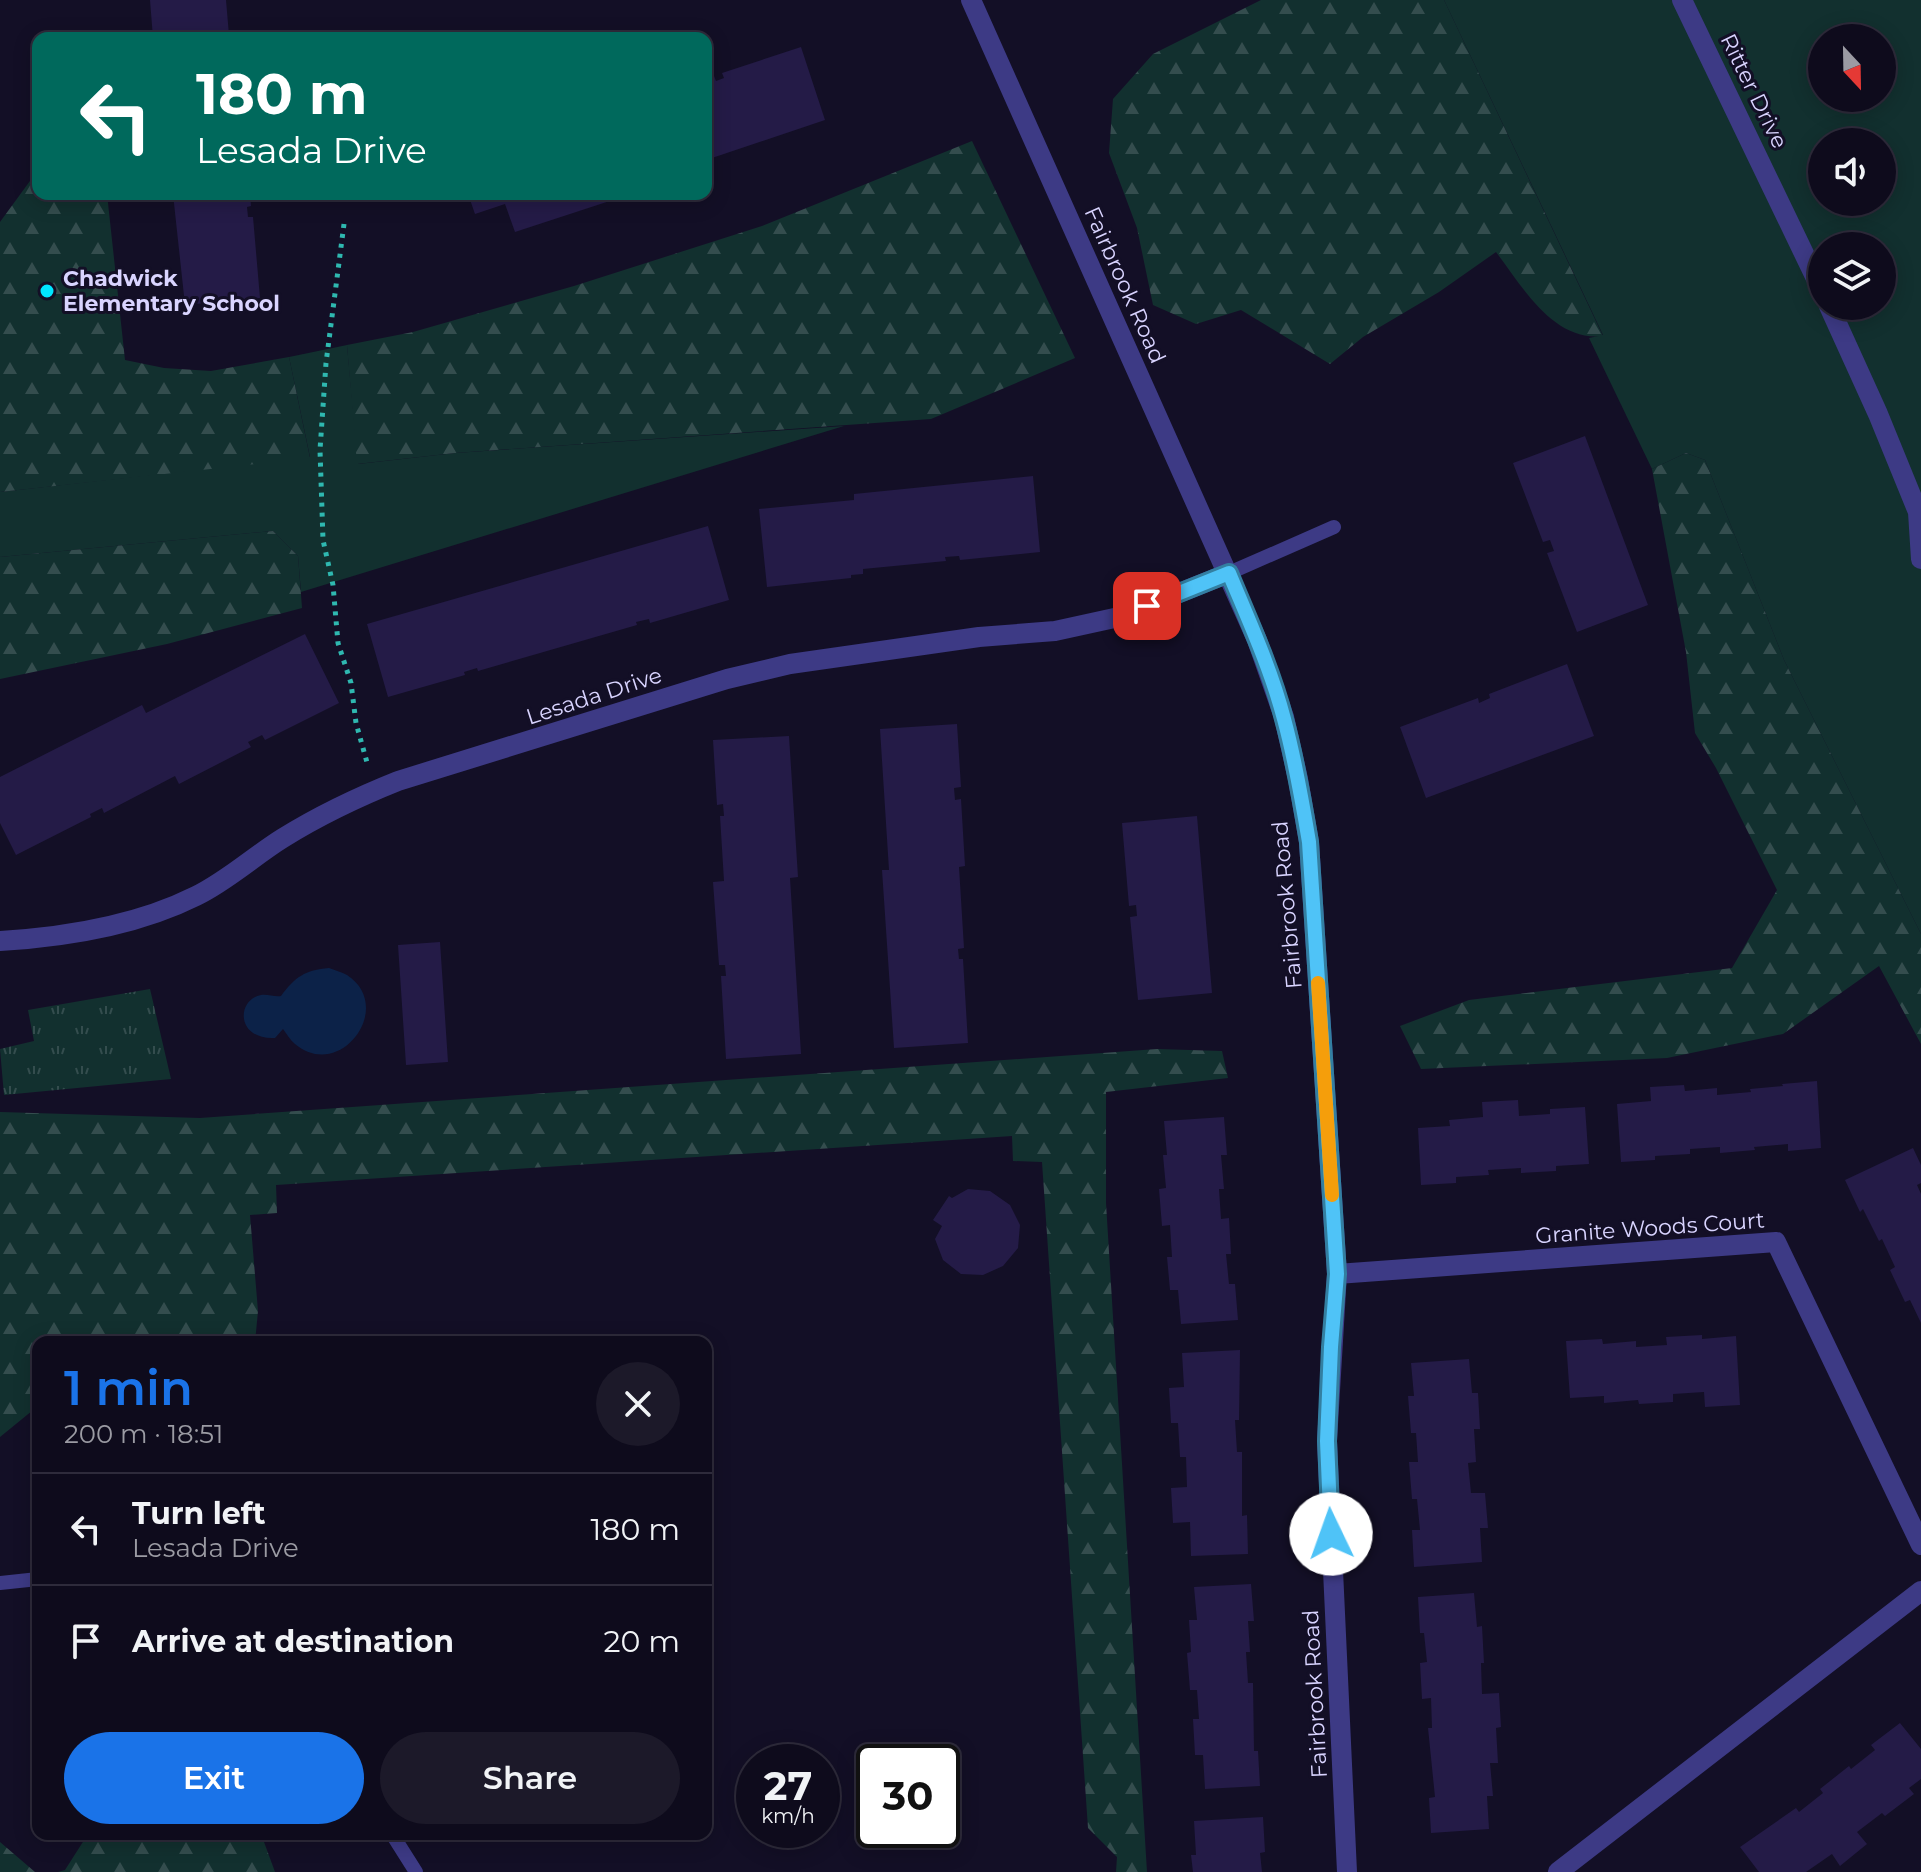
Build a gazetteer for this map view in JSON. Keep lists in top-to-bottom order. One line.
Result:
{"streets":{"street":["Ritter Drive","Fairbrook Road","Lesada Drive","Granite Woods Court"]},"crossings":[["Fairbrook Road","Lesada Drive"],["Fairbrook Road","Granite Woods Court"]],"places":["Chadwick Elementary School"],"north":"bottom","page":{"turn":["180 m","Lesada Drive"],"heading":["1 min","200 m · 18:51"],"list":[{"name":"Turn left","note":"Lesada Drive","value":"180 m"},{"name":"Arrive at destination","value":"20 m"}],"buttons":["Exit","Share"],"speed":"27 km/h","limit":"30"}}
